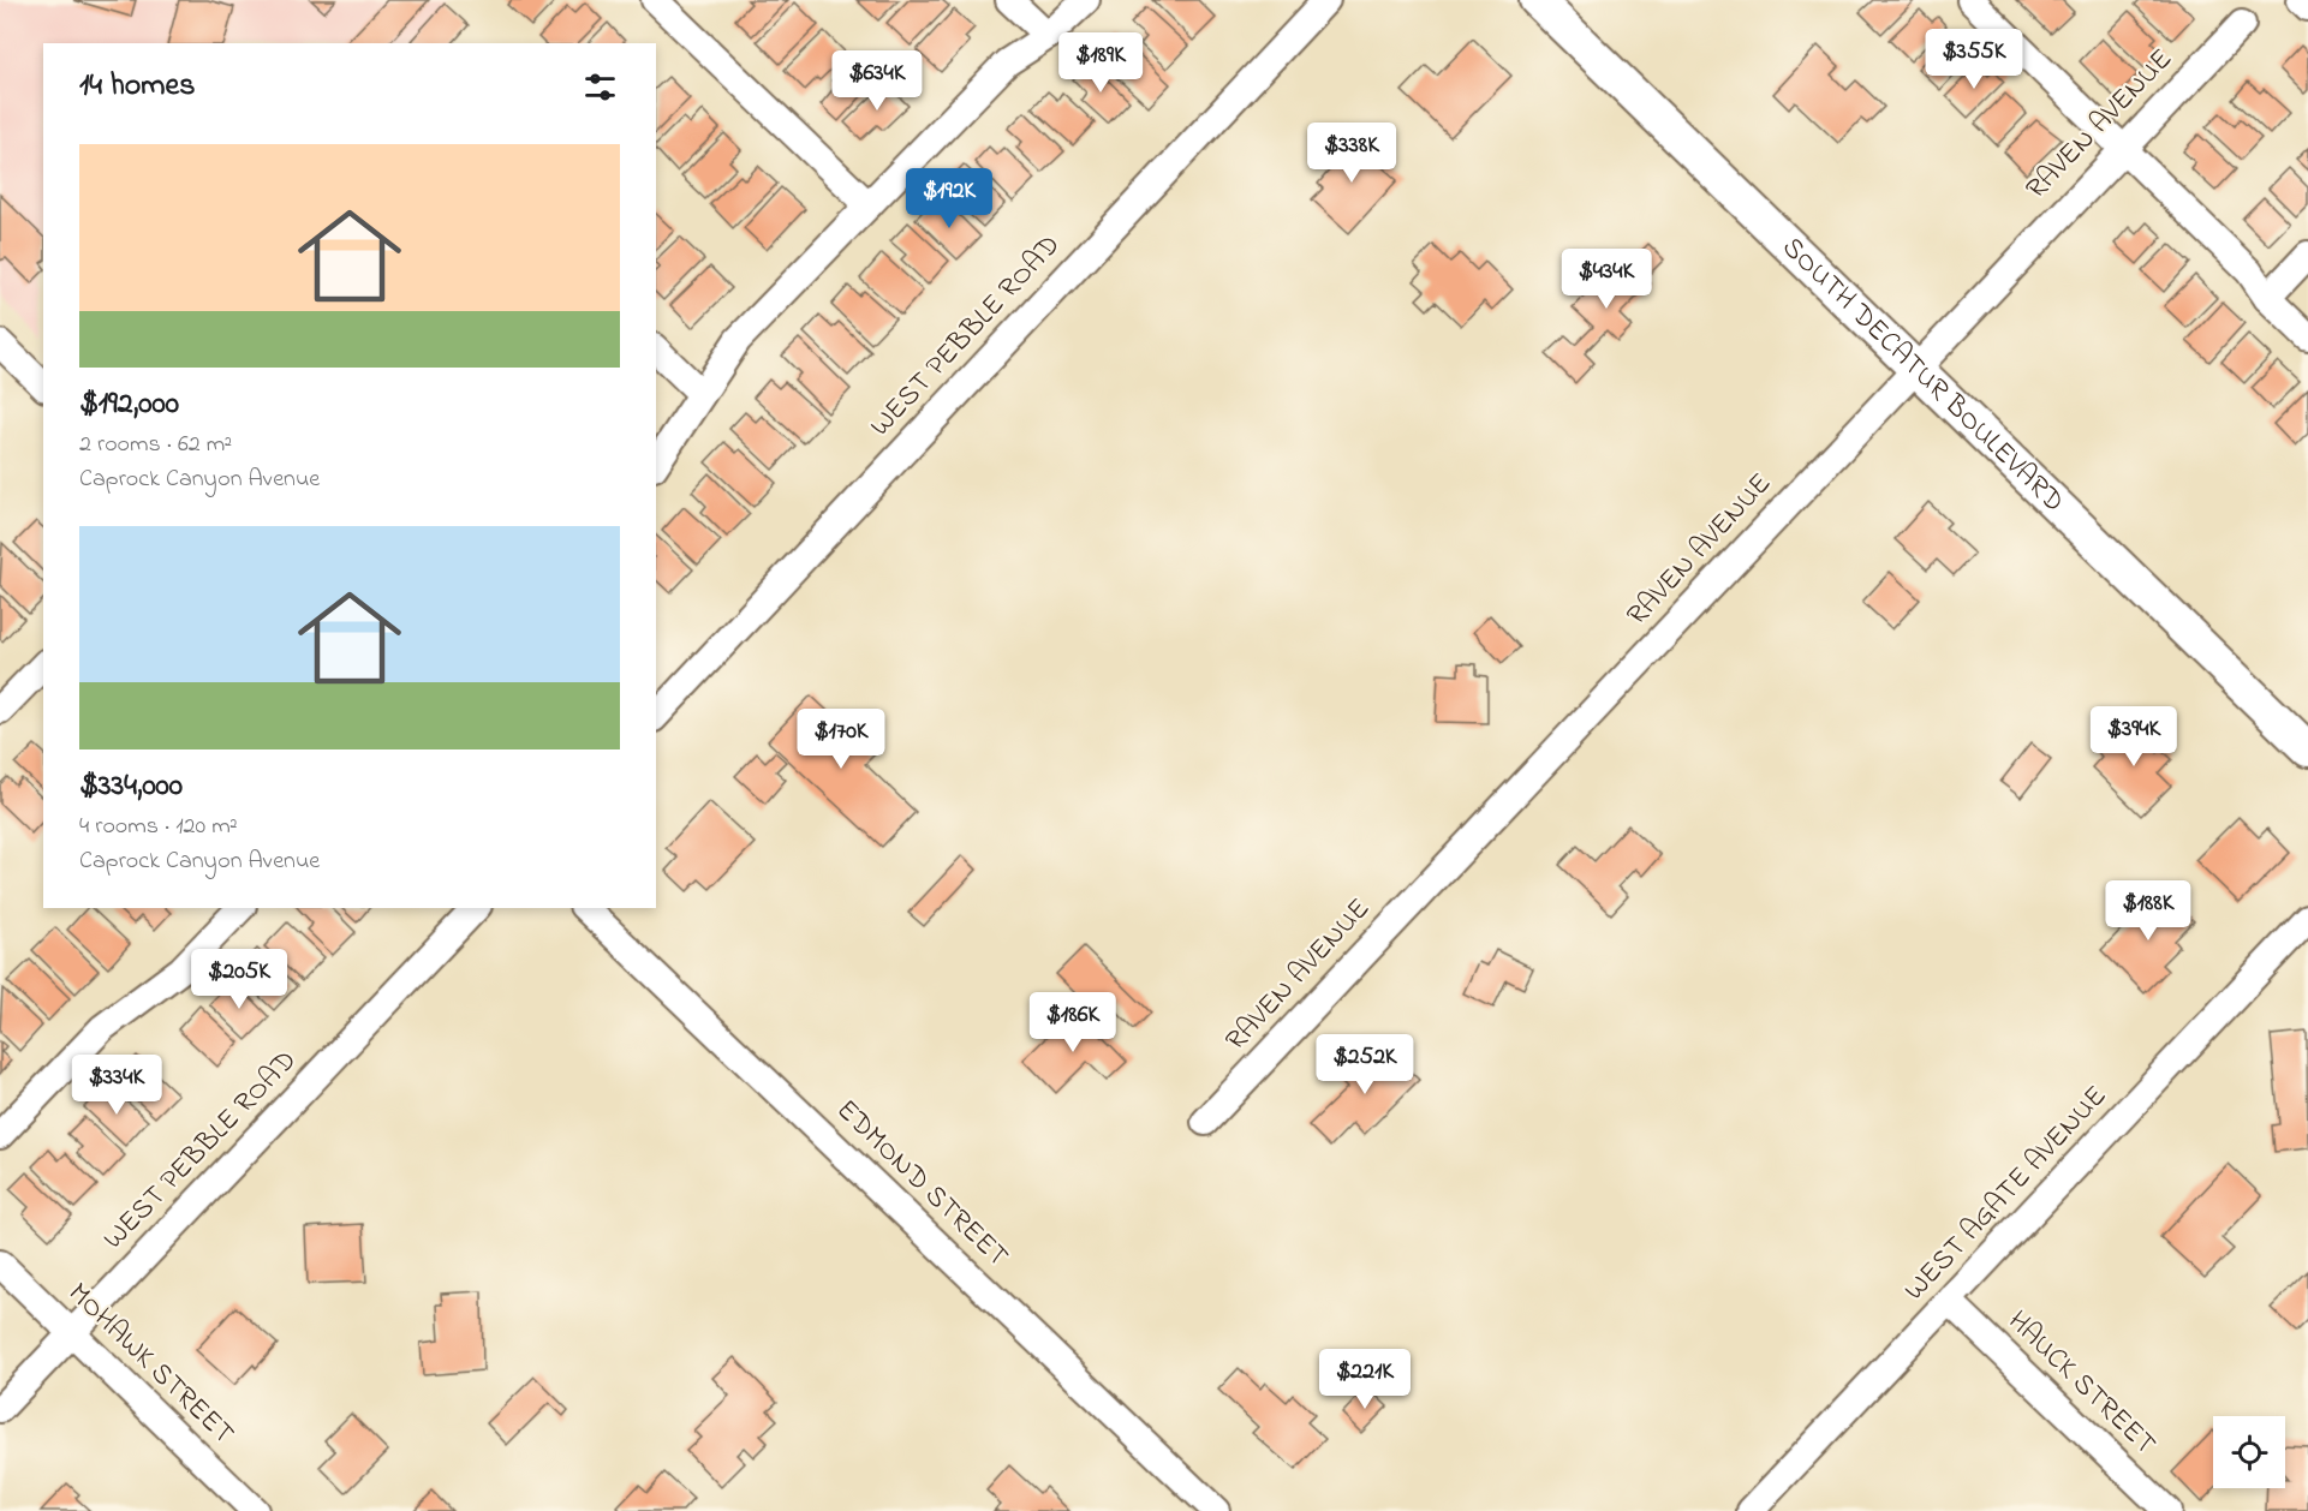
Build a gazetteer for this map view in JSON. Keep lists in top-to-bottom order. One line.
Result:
{"streets":{"main road":["SOUTH DECATUR BOULEVARD"],"street":["RAVEN AVENUE","WEST PEBBLE ROAD","EDMOND STREET","WEST AGATE AVENUE","MOHAWK STREET","HAUCK STREET"]},"crossings":[["RAVEN AVENUE","SOUTH DECATUR BOULEVARD"],["WEST PEBBLE ROAD","MOHAWK STREET"],["WEST AGATE AVENUE","HAUCK STREET"]],"page":{"price":["$355K","$189K","$634K","$338K","$192K","$434K","$394K","$170K","$188K","$205K","$186K","$252K","$334K","$221K"],"heading":"14 homes","list":[{"name":"$192,000","note":"2 rooms · 62 m² · Caprock Canyon Avenue"},{"name":"$334,000","note":"4 rooms · 120 m² · Caprock Canyon Avenue"}]}}
